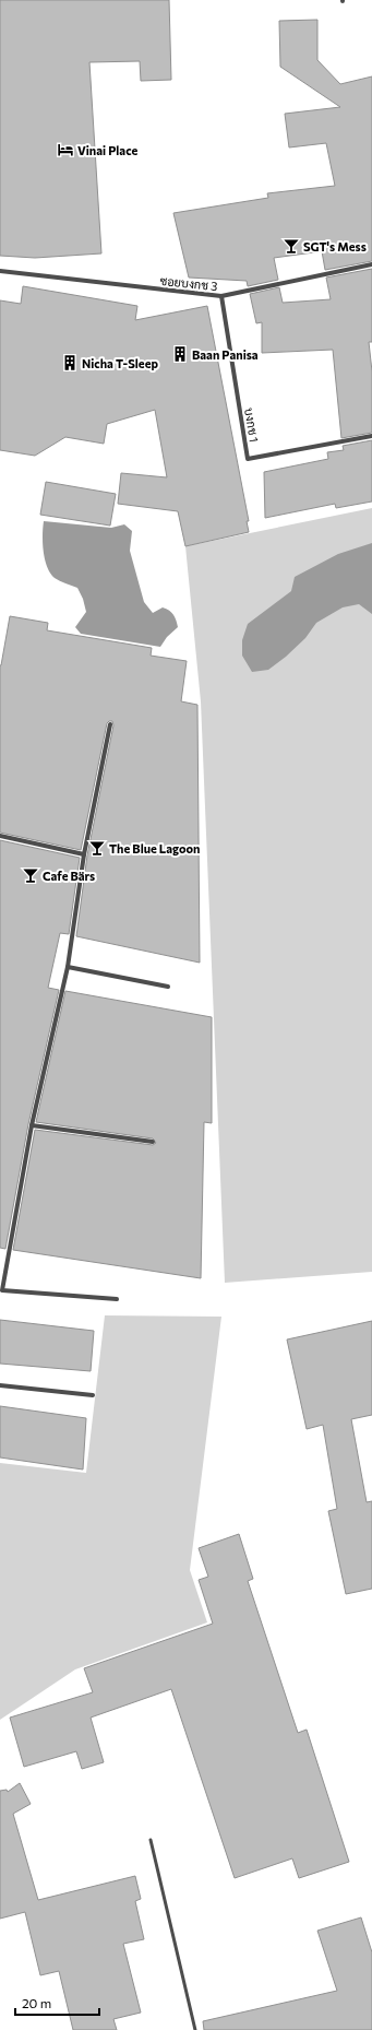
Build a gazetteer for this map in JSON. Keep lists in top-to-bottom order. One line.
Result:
{"streets":{"street":["ซอยบงกช 3","บงกช 1"]},"crossings":[["ซอยบงกช 3","บงกช 1"]],"places":{"hotel":["Vinai Place"],"bar":["SGT's Mess","The Blue Lagoon","Cafe Bärs"],"building":["Baan Panisa","Nicha T-Sleep"]},"scale_bar":"20 m"}
